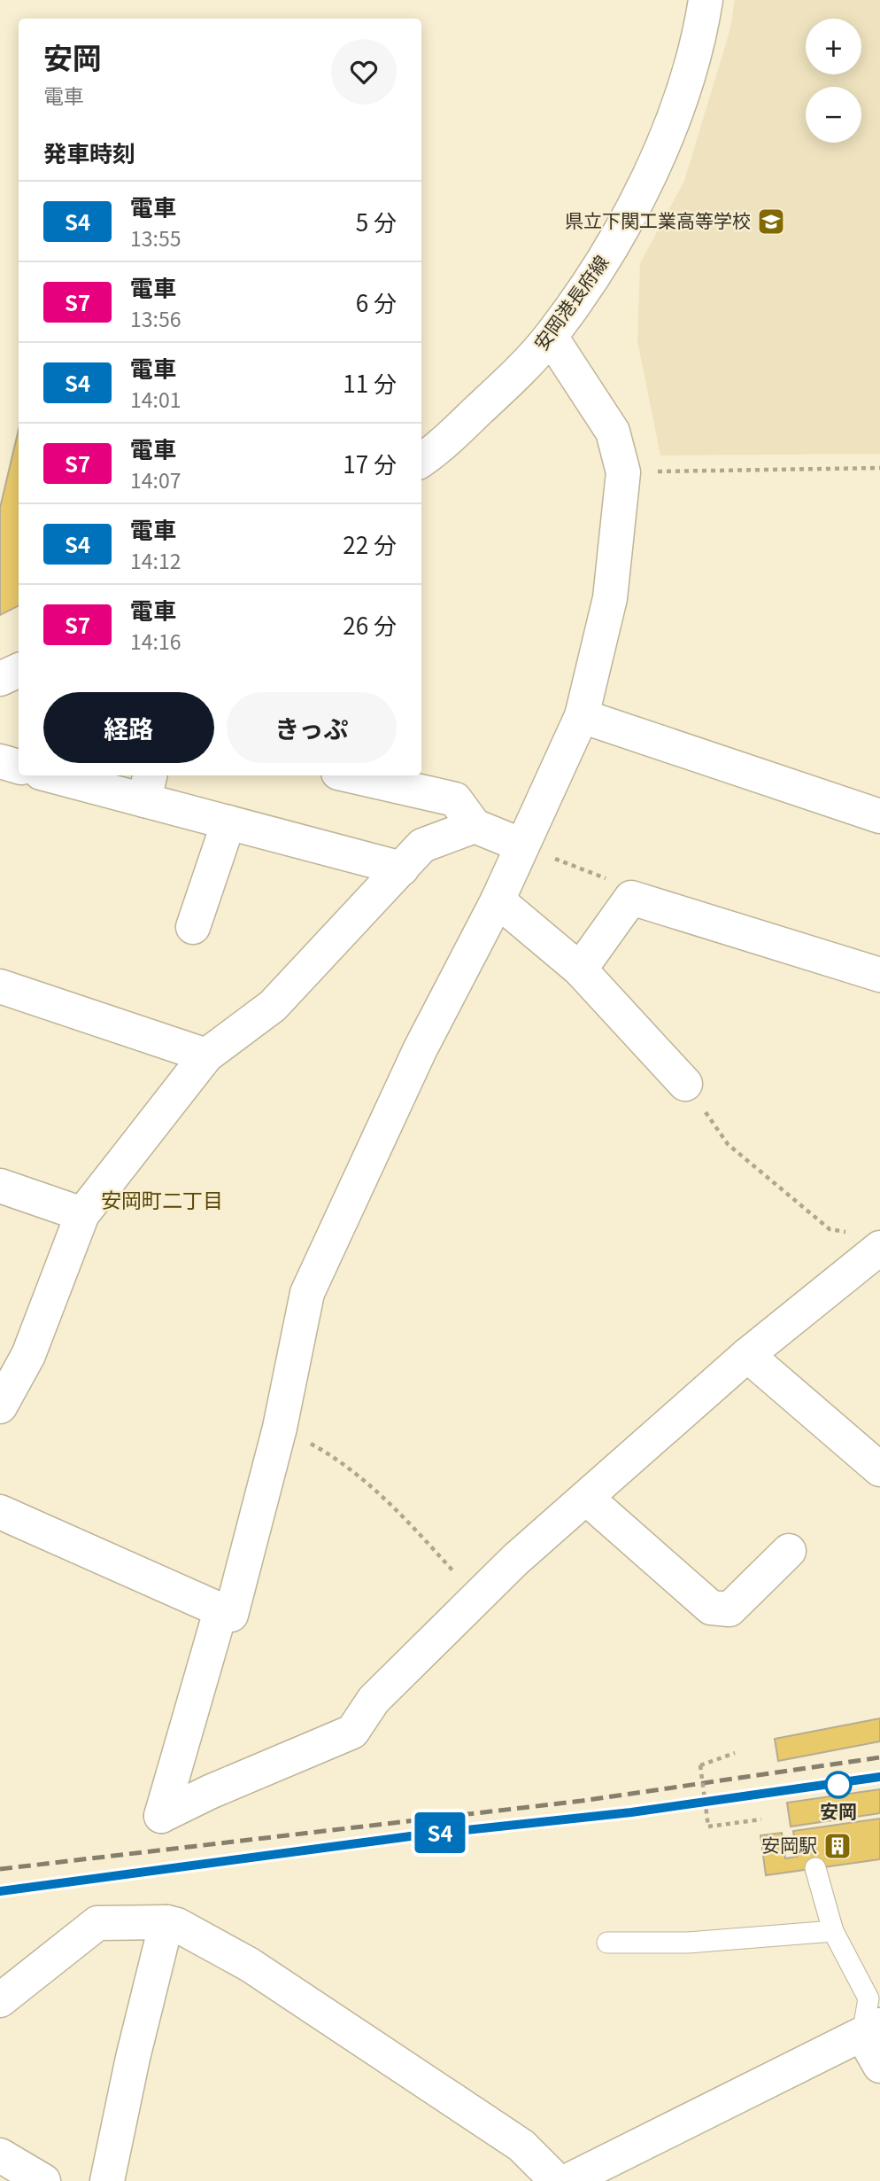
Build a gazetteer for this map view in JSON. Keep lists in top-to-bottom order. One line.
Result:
{"streets":{"street":["安岡港長府線"]},"districts":["安岡町二丁目"],"places":{"school or university":["県立下関工業高等学校"],"other":["安岡"],"building":["安岡駅"]},"page":{"on_map":"S4","map_buttons":["+","−"],"heading":[["安岡","電車"],"発車時刻"],"list":[{"mark":"S4","name":"電車","note":"13:55","value":"5 分"},{"mark":"S7","name":"電車","note":"13:56","value":"6 分"},{"mark":"S4","name":"電車","note":"14:01","value":"11 分"},{"mark":"S7","name":"電車","note":"14:07","value":"17 分"},{"mark":"S4","name":"電車","note":"14:12","value":"22 分"},{"mark":"S7","name":"電車","note":"14:16","value":"26 分"}],"buttons":["経路","きっぷ"]}}
